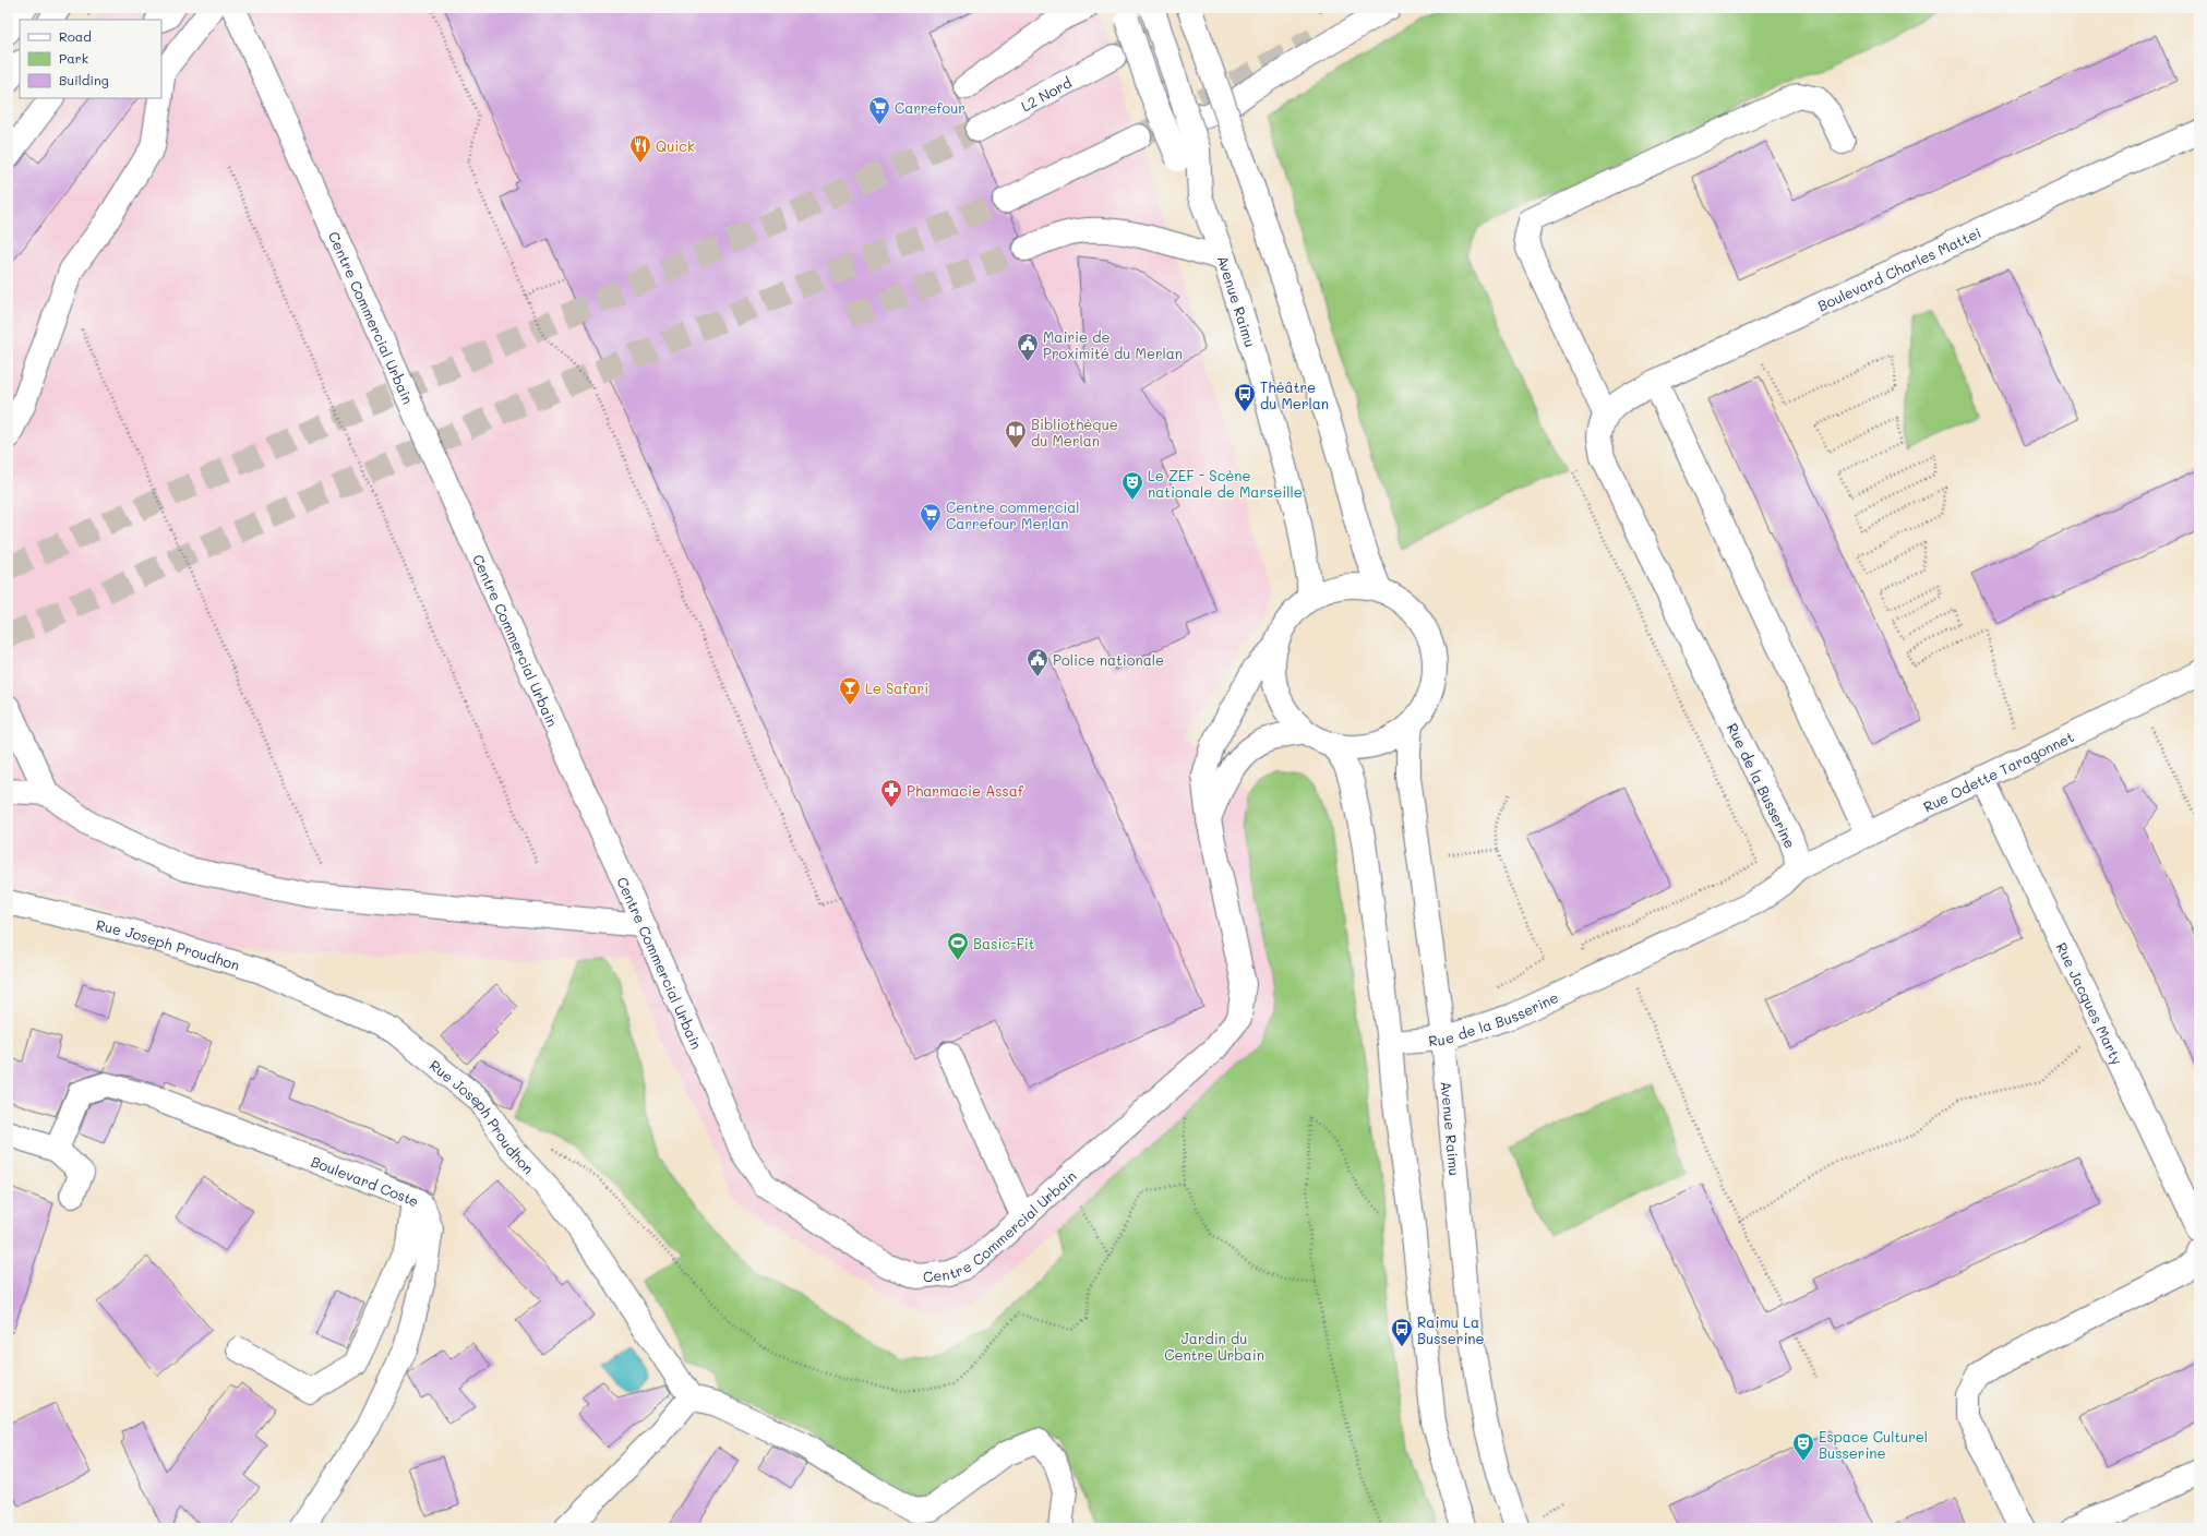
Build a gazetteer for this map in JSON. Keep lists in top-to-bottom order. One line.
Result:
{"streets":{"main road":["L2 Nord","Boulevard Charles Mattei","Avenue Raimu","Centre Commercial Urbain","Rue Odette Taragonnet","Rue de la Busserine","Rue Joseph Proudhon","Rue Jacques Marty","Boulevard Coste"]},"crossings":[["Boulevard Charles Mattei","Rue de la Busserine"],["Avenue Raimu","Rue de la Busserine"],["Rue Odette Taragonnet","Rue de la Busserine"],["Rue Odette Taragonnet","Rue Jacques Marty"]],"parks":["Jardin du Centre Urbain"],"places":{"supermarket":["Carrefour","Centre commercial Carrefour Merlan"],"restaurant":["Quick"],"public building":["Mairie de Proximité du Merlan","Police nationale"],"bus stop":["Théâtre du Merlan","Raimu La Busserine"],"library":["Bibliothèque du Merlan"],"theatre":["Le ZEF - Scène nationale de Marseille","Espace Culturel Busserine"],"bar":["Le Safari"],"pharmacy":["Pharmacie Assaf"],"sports":["Basic-Fit"]},"legend":["Road","Park","Building"]}
